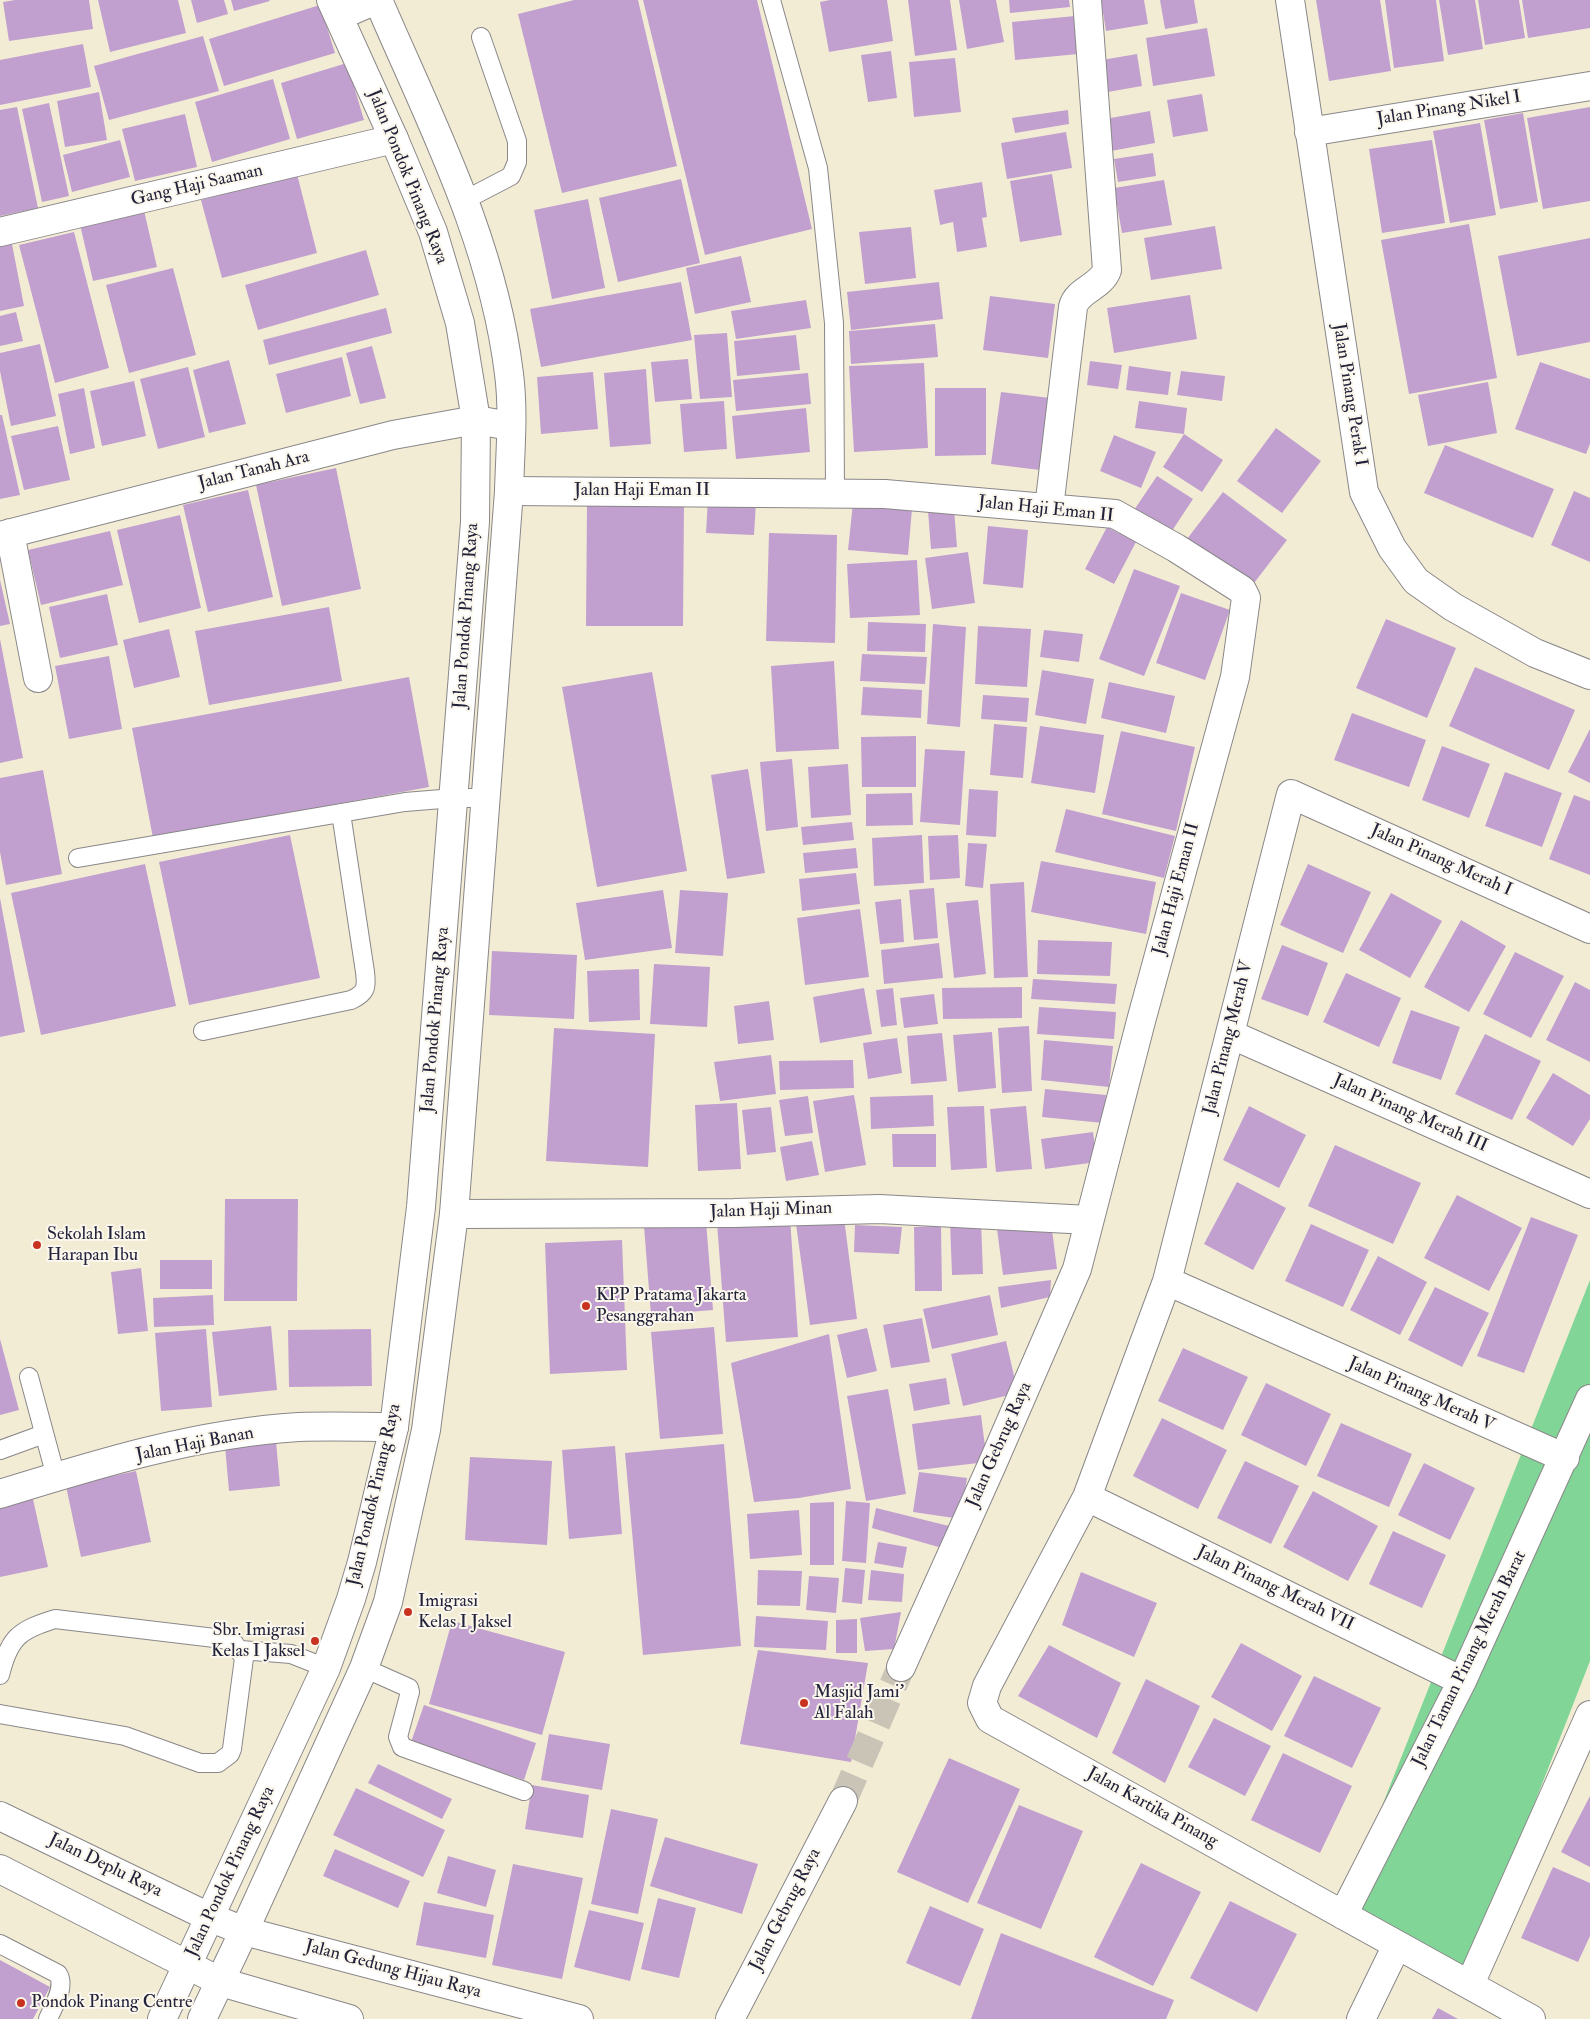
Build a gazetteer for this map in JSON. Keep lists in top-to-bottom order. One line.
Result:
{"streets":{"street":["Jalan Pinang Nikel I","Jalan Pondok Pinang Raya","Gang Haji Saaman","Jalan Pinang Perak I","Jalan Tanah Ara","Jalan Haji Eman II","Jalan Pinang Merah I","Jalan Pinang Merah V","Jalan Pinang Merah III","Jalan Haji Minan","Jalan Haji Banan","Jalan Gebrug Raya","Jalan Pinang Merah VII","Jalan Taman Pinang Merah Barat","Jalan Kartika Pinang","Jalan Deplu Raya","Jalan Gedung Hijau Raya"]},"crossings":[["Jalan Pinang Nikel I","Jalan Pinang Perak I"],["Jalan Pondok Pinang Raya","Gang Haji Saaman"],["Jalan Pondok Pinang Raya","Jalan Tanah Ara"],["Jalan Pondok Pinang Raya","Jalan Haji Eman II"],["Jalan Pondok Pinang Raya","Jalan Haji Minan"],["Jalan Pondok Pinang Raya","Jalan Haji Banan"],["Jalan Pondok Pinang Raya","Jalan Deplu Raya"],["Jalan Pondok Pinang Raya","Jalan Gedung Hijau Raya"],["Jalan Haji Eman II","Jalan Haji Minan"],["Jalan Haji Eman II","Jalan Gebrug Raya"],["Jalan Pinang Merah I","Jalan Pinang Merah V"],["Jalan Pinang Merah V","Jalan Pinang Merah III"],["Jalan Pinang Merah V","Jalan Pinang Merah VII"],["Jalan Pinang Merah V","Jalan Taman Pinang Merah Barat"],["Jalan Pinang Merah V","Jalan Kartika Pinang"],["Jalan Haji Minan","Jalan Gebrug Raya"],["Jalan Pinang Merah VII","Jalan Taman Pinang Merah Barat"],["Jalan Pinang Merah VII","Jalan Kartika Pinang"],["Jalan Taman Pinang Merah Barat","Jalan Kartika Pinang"],["Jalan Deplu Raya","Jalan Gedung Hijau Raya"]],"places":["Sekolah Islam Harapan Ibu","KPP Pratama Jakarta Pesanggrahan","Imigrasi Kelas I Jaksel","Sbr. Imigrasi Kelas I Jaksel","Masjid Jami' Al Falah","Pondok Pinang Centre"]}
